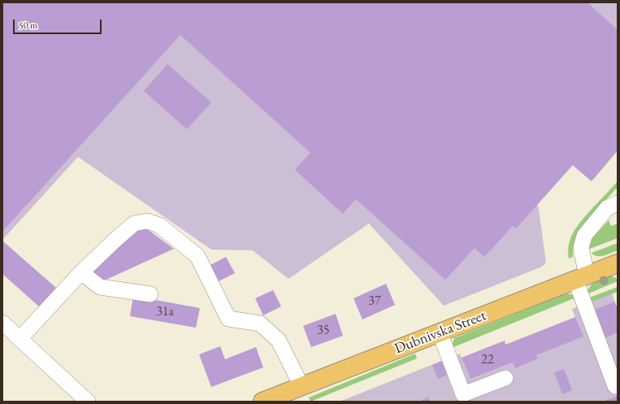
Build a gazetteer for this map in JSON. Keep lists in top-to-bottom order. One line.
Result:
{"streets":{"main road":["Dubnivska Street"]},"house_numbers":["37","31а","35","22"],"scale_bar":"50 m"}
